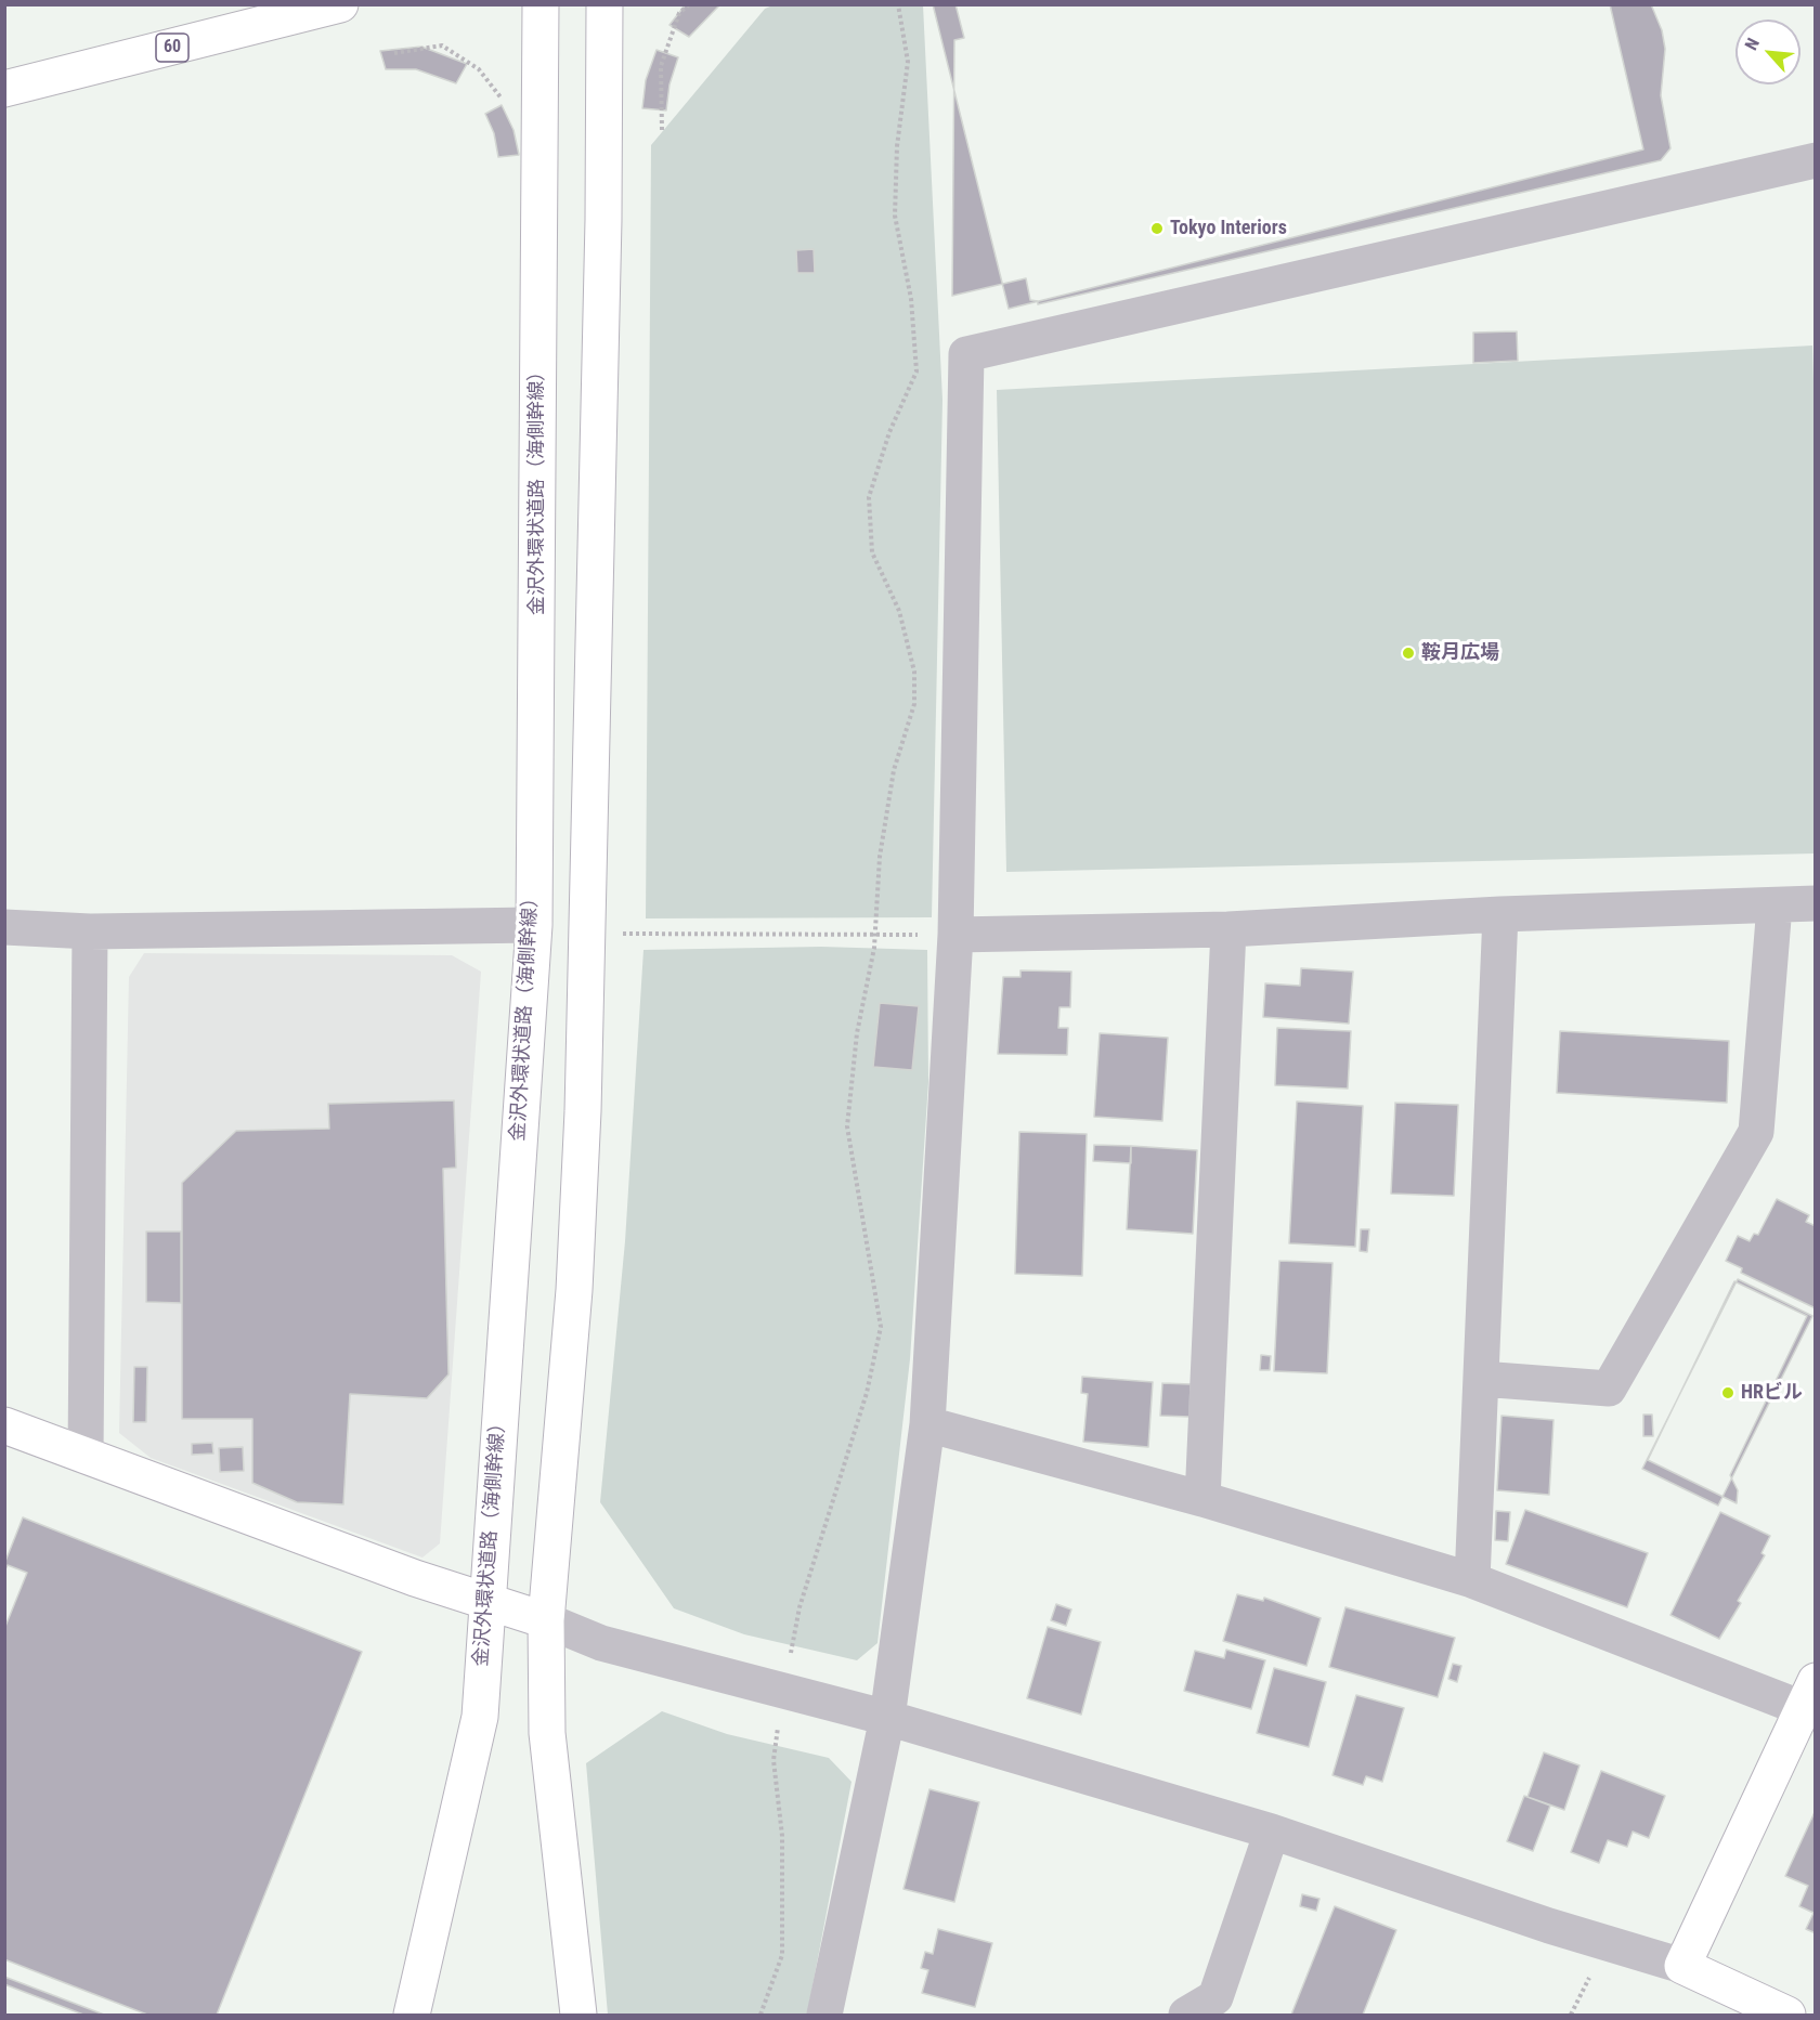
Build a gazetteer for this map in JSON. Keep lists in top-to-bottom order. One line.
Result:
{"streets":{"street":["60","金沢外環状道路（海側幹線）"]},"places":["Tokyo Interiors","鞍月広場","HRビル"],"north":"top left"}
